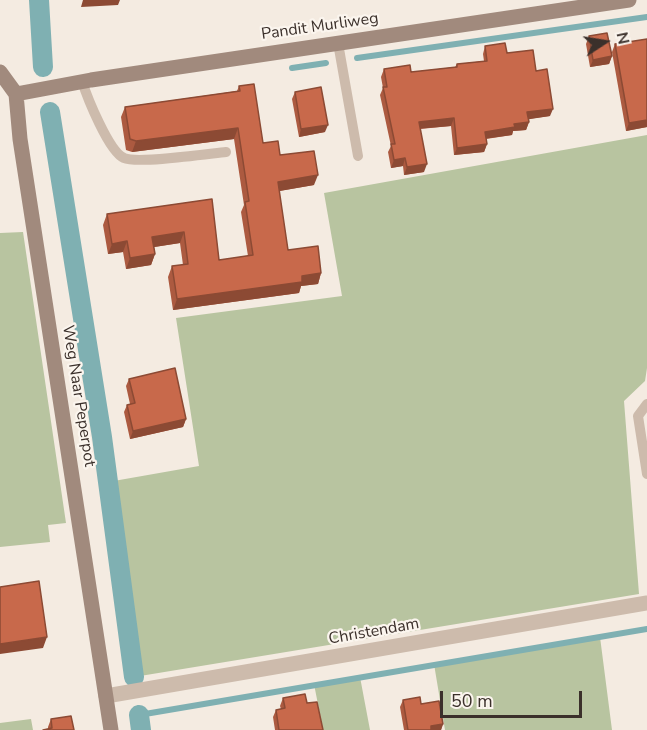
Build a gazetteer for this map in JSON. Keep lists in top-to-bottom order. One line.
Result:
{"streets":{"street":["Pandit Murliweg","Weg Naar Peperpot","Christendam"]},"crossings":[["Pandit Murliweg","Weg Naar Peperpot"],["Weg Naar Peperpot","Christendam"]],"scale_bar":"50 m","north":"right"}
